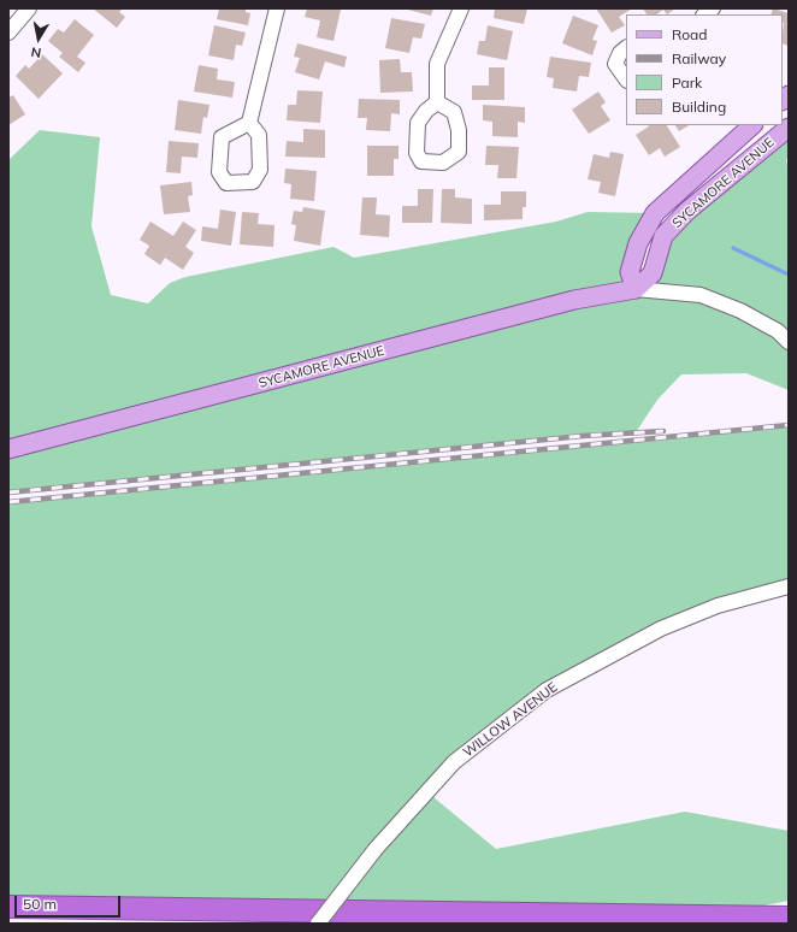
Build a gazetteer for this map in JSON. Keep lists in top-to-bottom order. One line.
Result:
{"streets":{"main road":["SYCAMORE AVENUE"],"street":["WILLOW AVENUE"]},"legend":["Road","Railway","Park","Building"],"scale_bar":"50 m","north":"bottom"}
